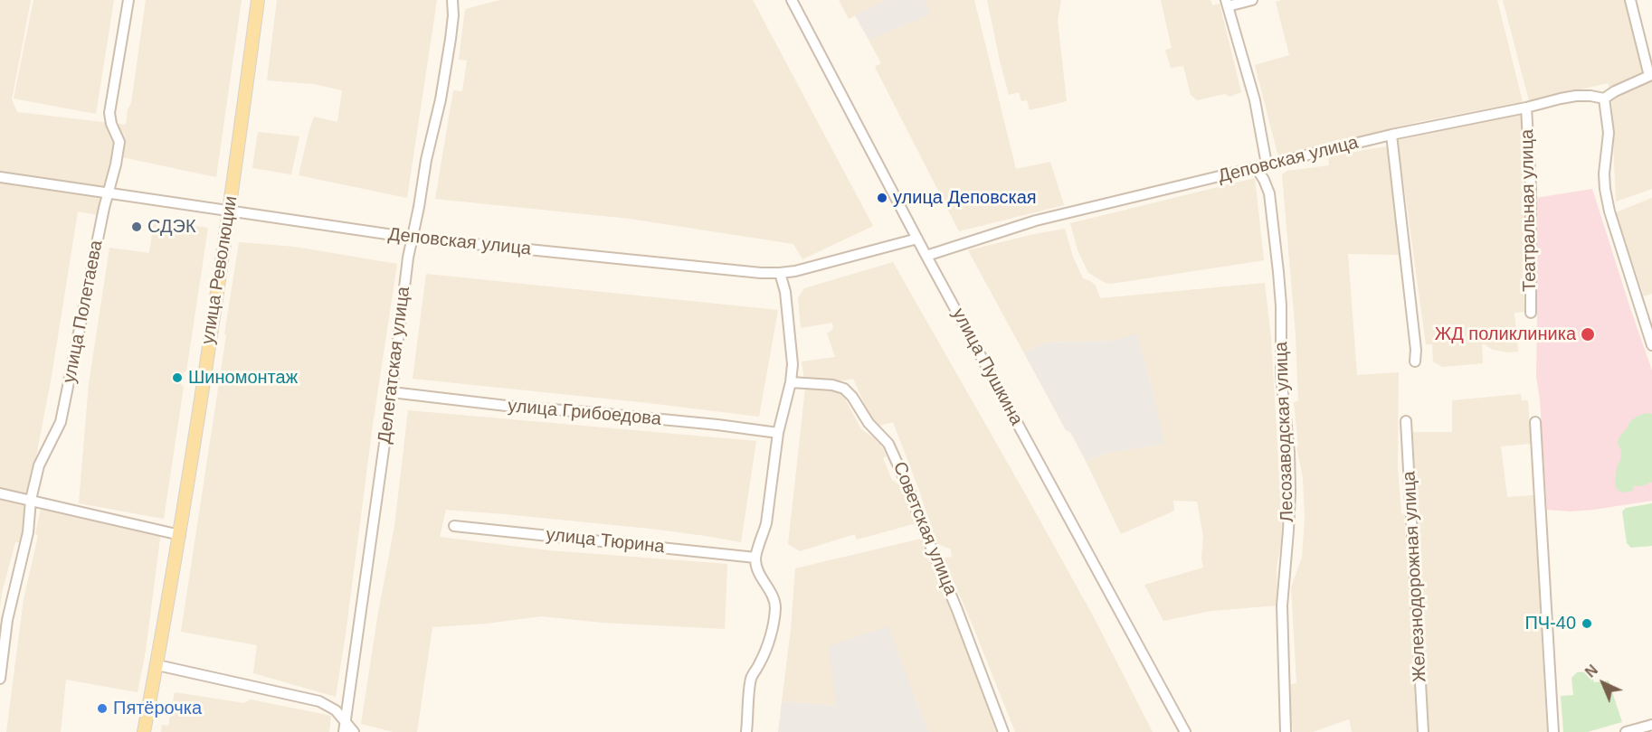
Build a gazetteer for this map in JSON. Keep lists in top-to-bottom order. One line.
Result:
{"streets":{"main road":["улица Революции"],"street":["Деповская улица","Театральная улица","улица Полетаева","Делегатская улица","улица Пушкина","улица Грибоедова","Лесозаводская улица","Советская улица","улица Тюрина","Железнодорожная улица"]},"crossings":[["Деповская улица","Театральная улица"],["Деповская улица","улица Революции"],["Деповская улица","улица Полетаева"],["Деповская улица","Делегатская улица"],["Деповская улица","улица Пушкина"],["Деповская улица","Лесозаводская улица"],["Делегатская улица","улица Грибоедова"]],"places":["улица Деповская","СДЭК","ЖД поликлиника","Шиномонтаж","ПЧ-40","Пятёрочка"],"north":"top left"}
